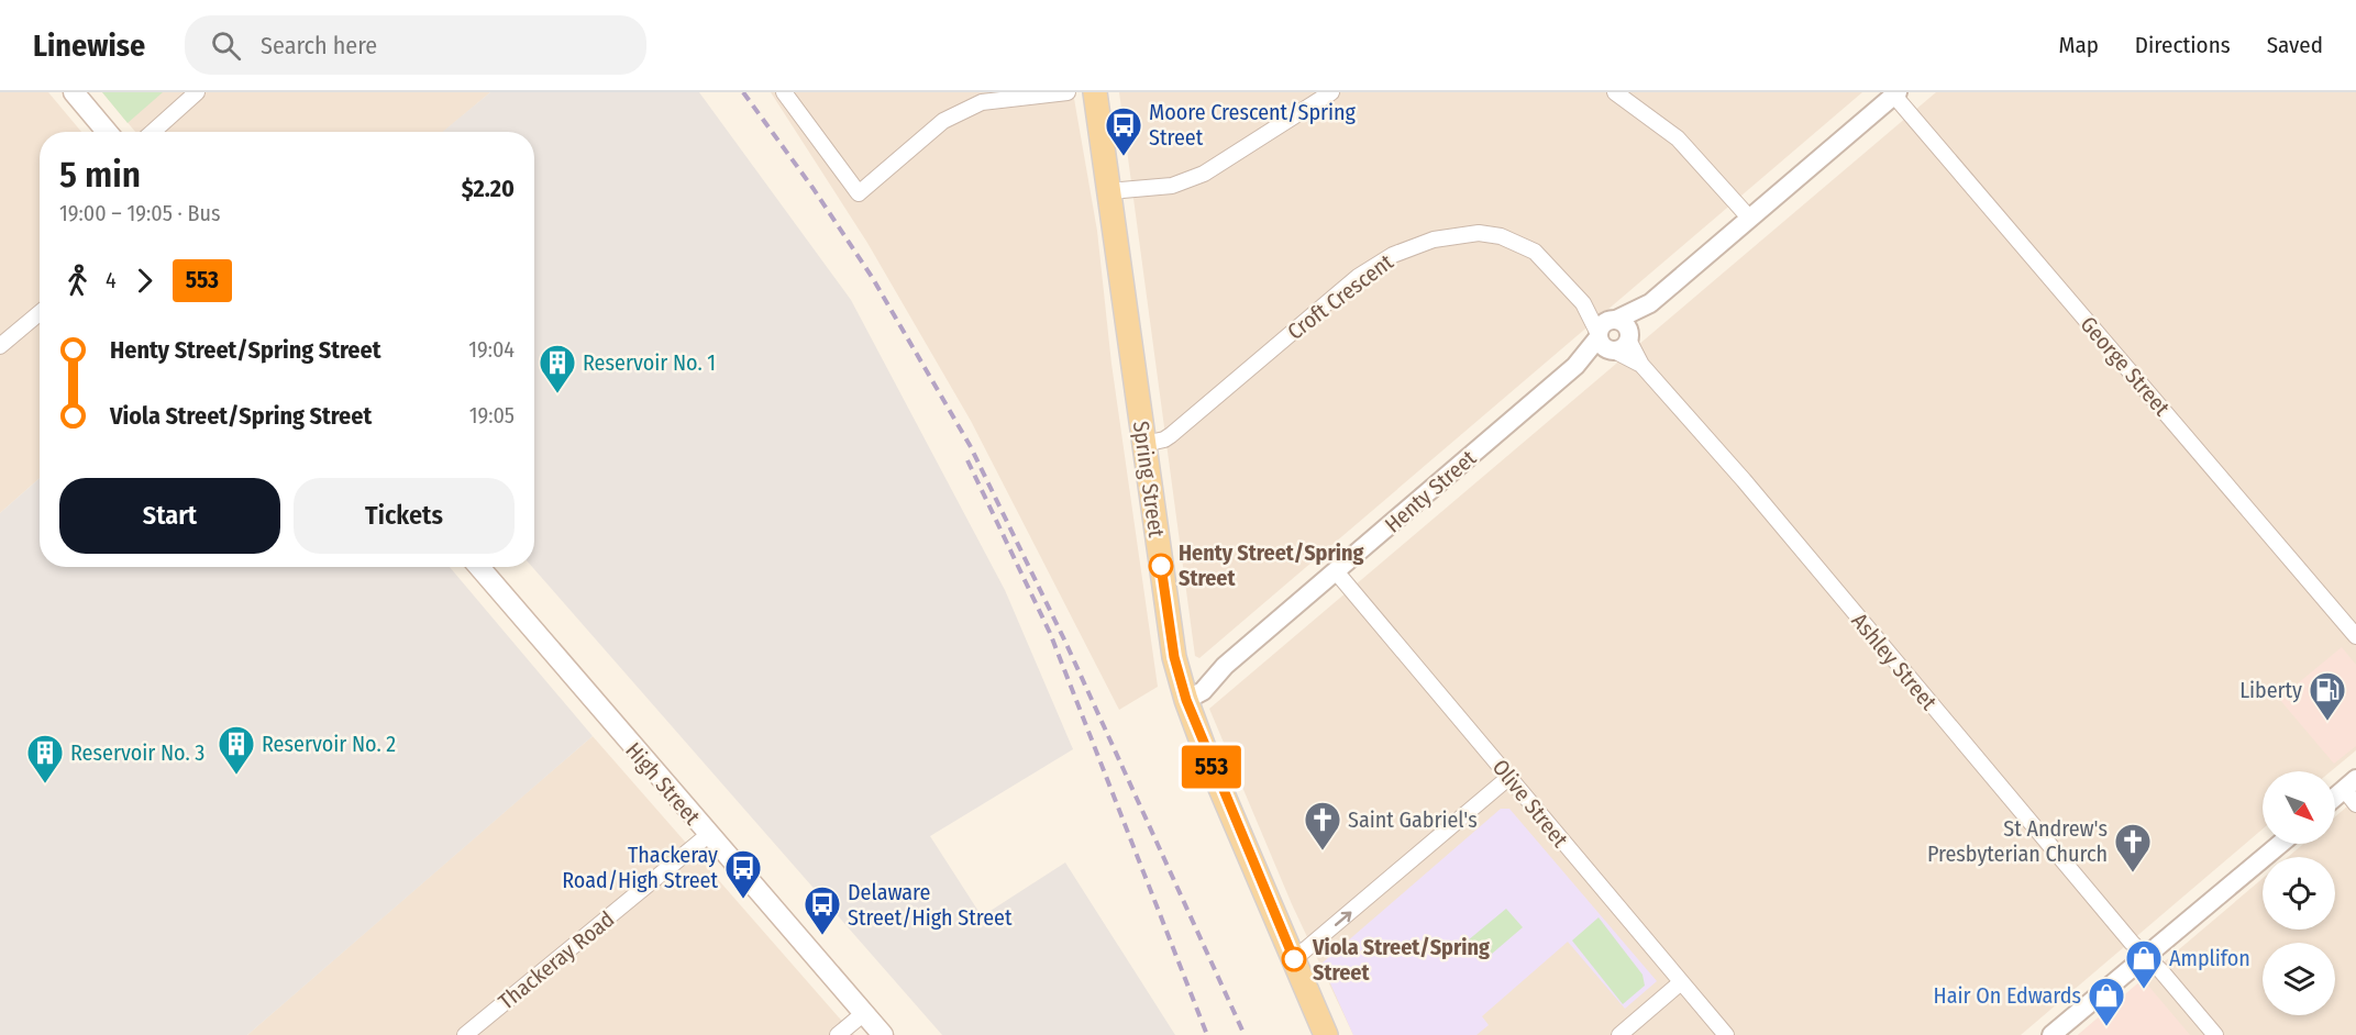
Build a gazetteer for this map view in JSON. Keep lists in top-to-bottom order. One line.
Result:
{"streets":{"main road":["Spring Street","High Street"],"street":["Croft Crescent","George Street","Henty Street","Ashley Street","Olive Street","Thackeray Road"]},"crossings":[["Croft Crescent","Spring Street"],["Croft Crescent","Henty Street"],["Croft Crescent","Ashley Street"],["Spring Street","Henty Street"],["Henty Street","Ashley Street"],["Henty Street","Olive Street"],["High Street","Thackeray Road"]],"places":{"bus stop":["Moore Crescent/Spring Street","Thackeray Road/High Street","Delaware Street/High Street"],"building":["Reservoir No. 1","Reservoir No. 2","Reservoir No. 3"],"other":["Henty Street/Spring Street","Viola Street/Spring Street"],"fuel station":["Liberty"],"church":["Saint Gabriel's","St Andrew's Presbyterian Church"],"shop":["Amplifon","Hair On Edwards"]},"lines":["bus line 553"],"north":"bottom right","page":{"header":"Linewise","search":"Search here","nav":["Map","Directions","Saved"],"on_map":"553","heading":["5 min","19:00 – 19:05 · Bus","$2.20"],"legs":["4","553"],"list":[{"name":"Henty Street/Spring Street","value":"19:04"},{"name":"Viola Street/Spring Street","value":"19:05"}],"buttons":["Start","Tickets"]}}
